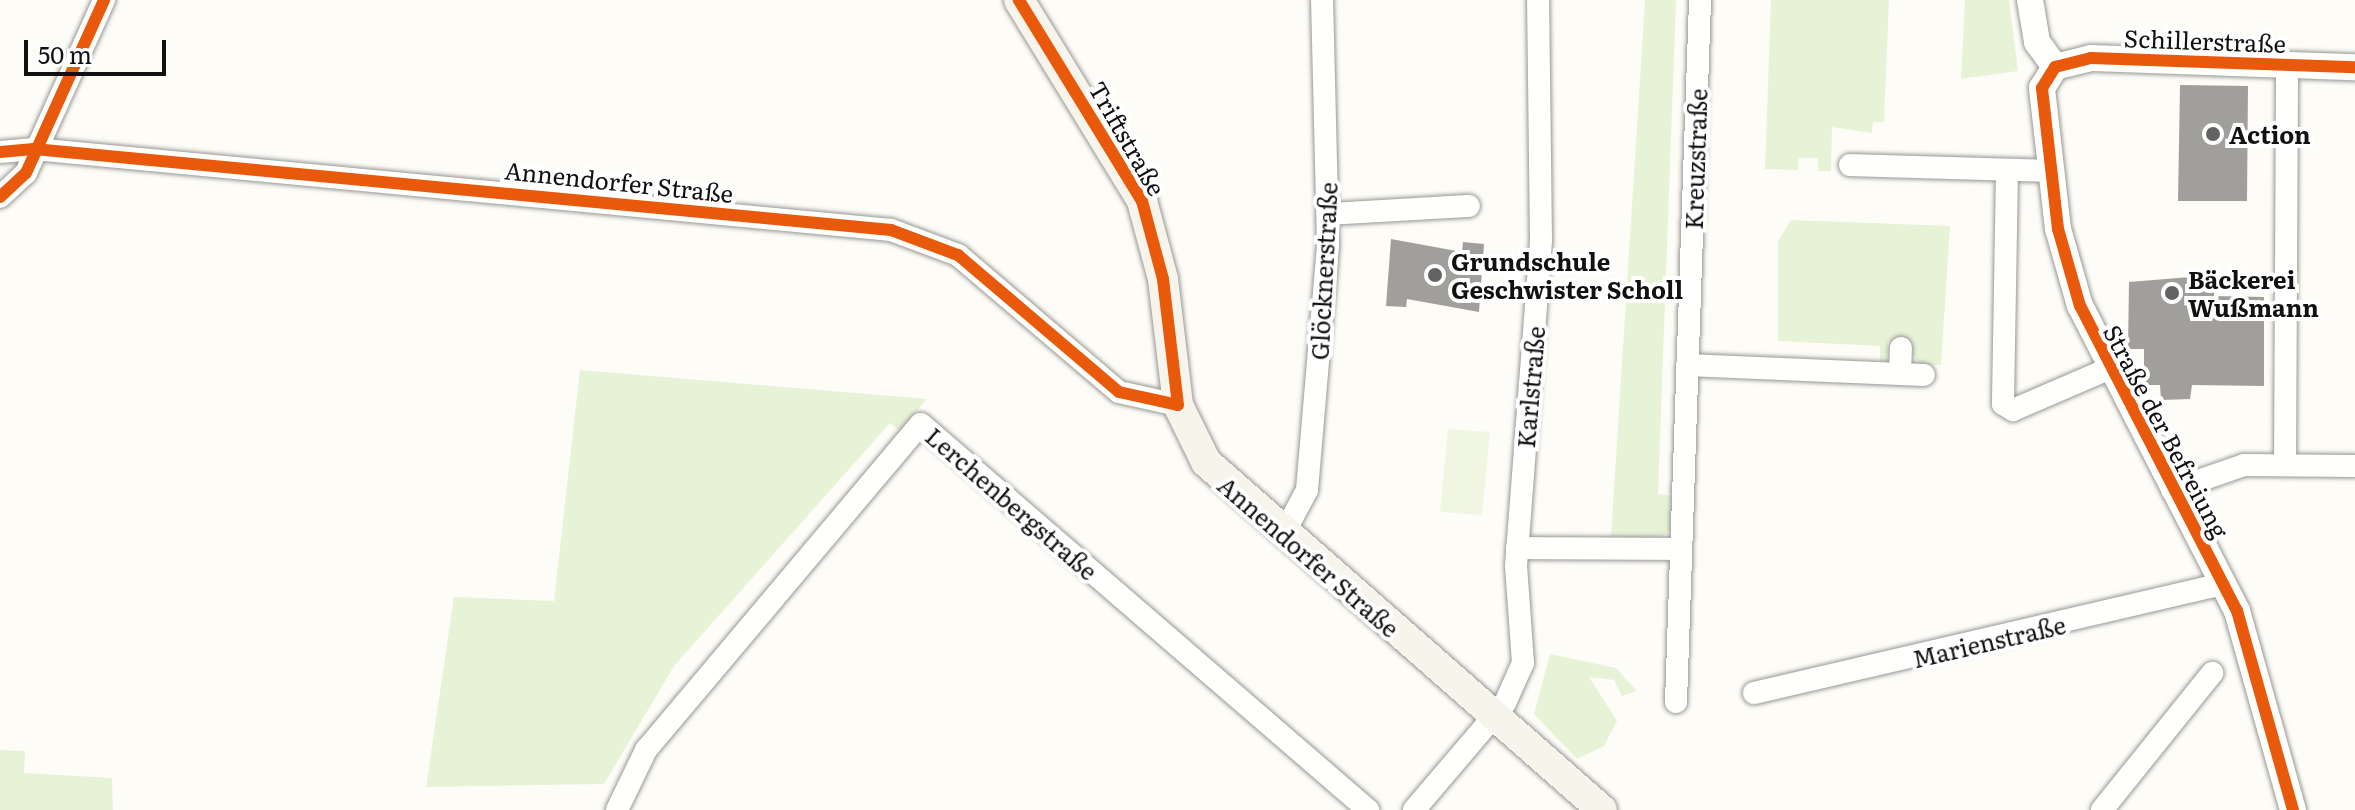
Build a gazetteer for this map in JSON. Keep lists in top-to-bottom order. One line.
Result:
{"streets":{"main road":["Triftstraße","Annendorfer Straße"],"street":["Schillerstraße","Kreuzstraße","Glöcknerstraße","Karlstraße","Straße der Befreiung","Lerchenbergstraße","Marienstraße"]},"crossings":[["Schillerstraße","Straße der Befreiung"],["Triftstraße","Annendorfer Straße"],["Annendorfer Straße","Glöcknerstraße"],["Annendorfer Straße","Karlstraße"],["Straße der Befreiung","Marienstraße"]],"places":["Action","Grundschule Geschwister Scholl","Bäckerei Wußmann"],"scale_bar":"50 m"}
